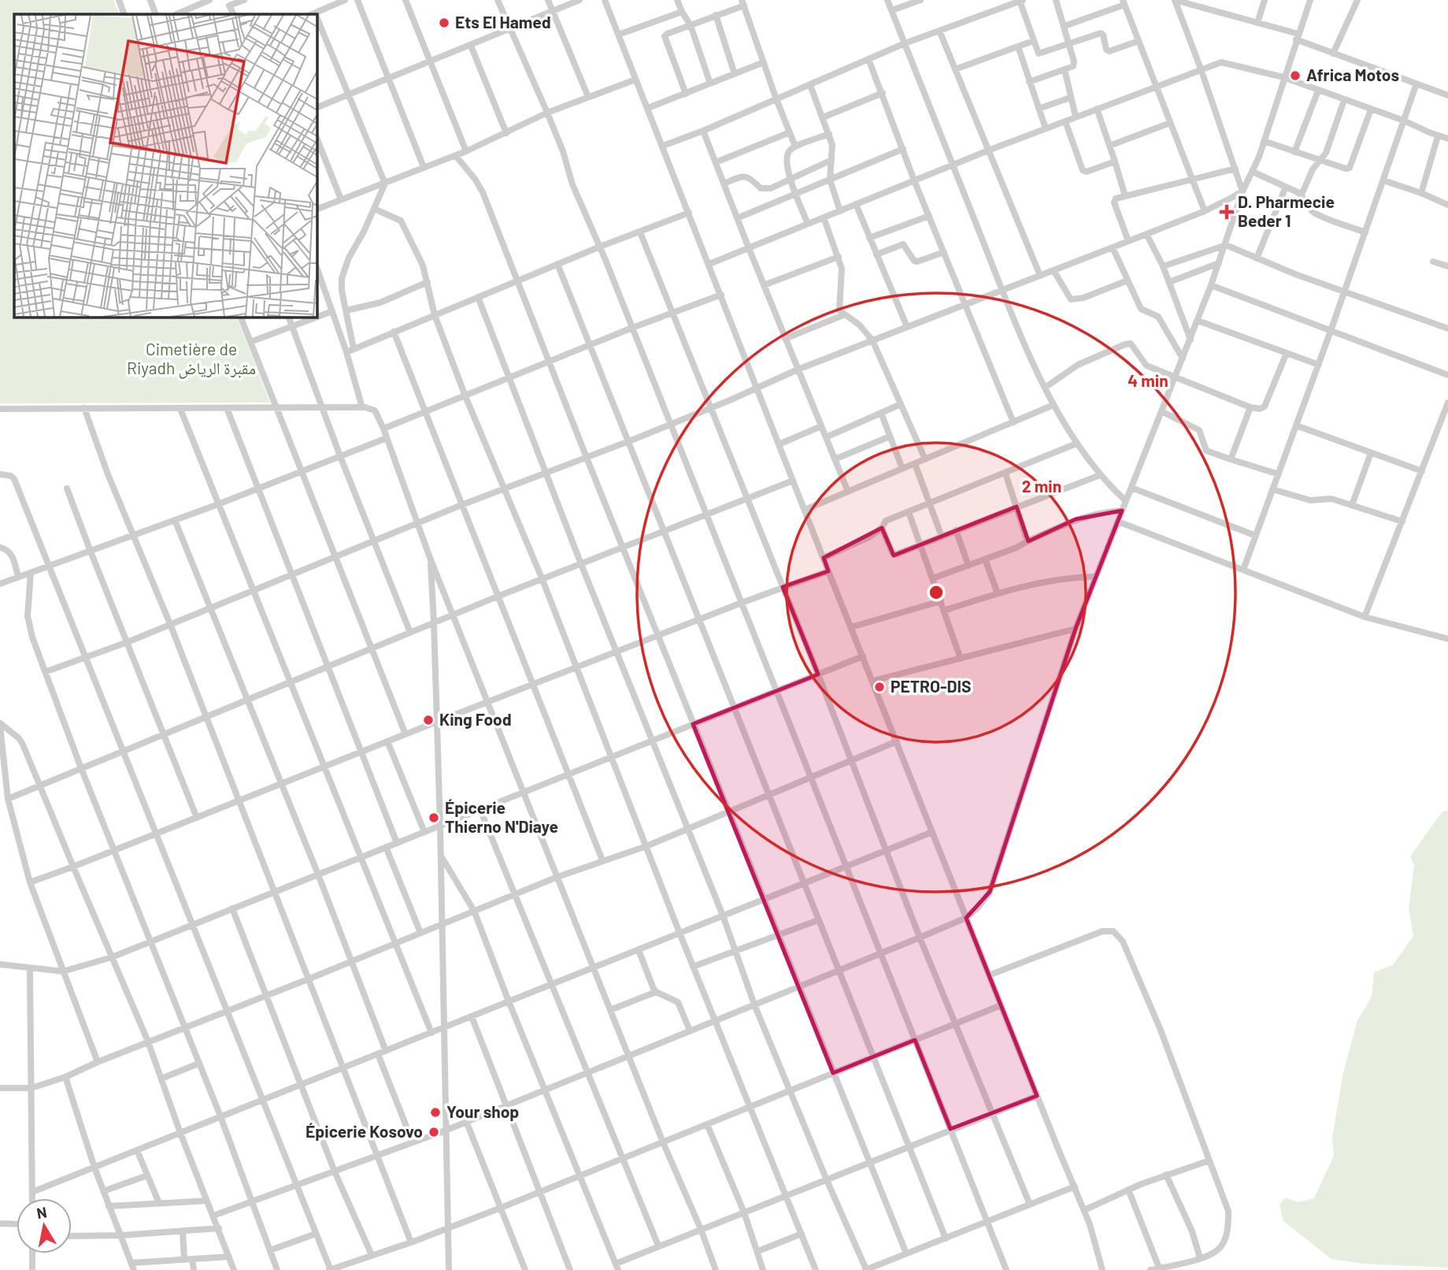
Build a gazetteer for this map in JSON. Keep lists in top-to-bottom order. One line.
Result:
{"parks":["Cimetière de Riyadh مقبرة الرياض"],"places":{"other":["Ets El Hamed","Africa Motos","PETRO-DIS","King Food","Épicerie Thierno N'Diaye","Your shop","Épicerie Kosovo"],"health":["D. Pharmecie Beder 1"]},"north":"top","rings":["4 min","2 min"]}
